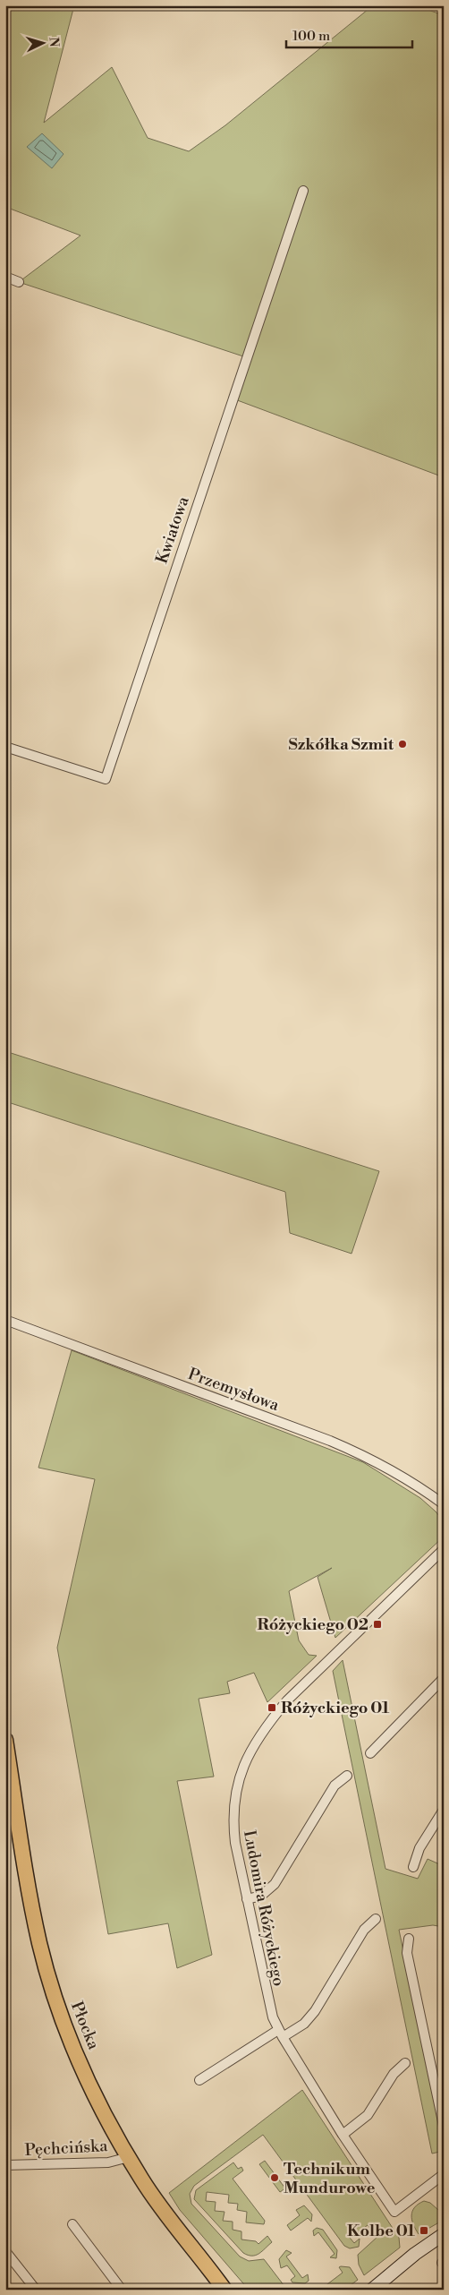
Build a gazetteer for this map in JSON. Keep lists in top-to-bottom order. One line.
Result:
{"streets":{"main road":["Płocka"],"street":["Kwiatowa","Przemysłowa","Ludomira Różyckiego","Pęchcińska"]},"crossings":[["Płocka","Pęchcińska"]],"places":{"other":["Szkółka Szmit","Technikum Mundurowe"],"transit":["Różyckiego 02","Różyckiego 01","Kolbe 01"]},"scale_bar":"100 m","north":"right"}
